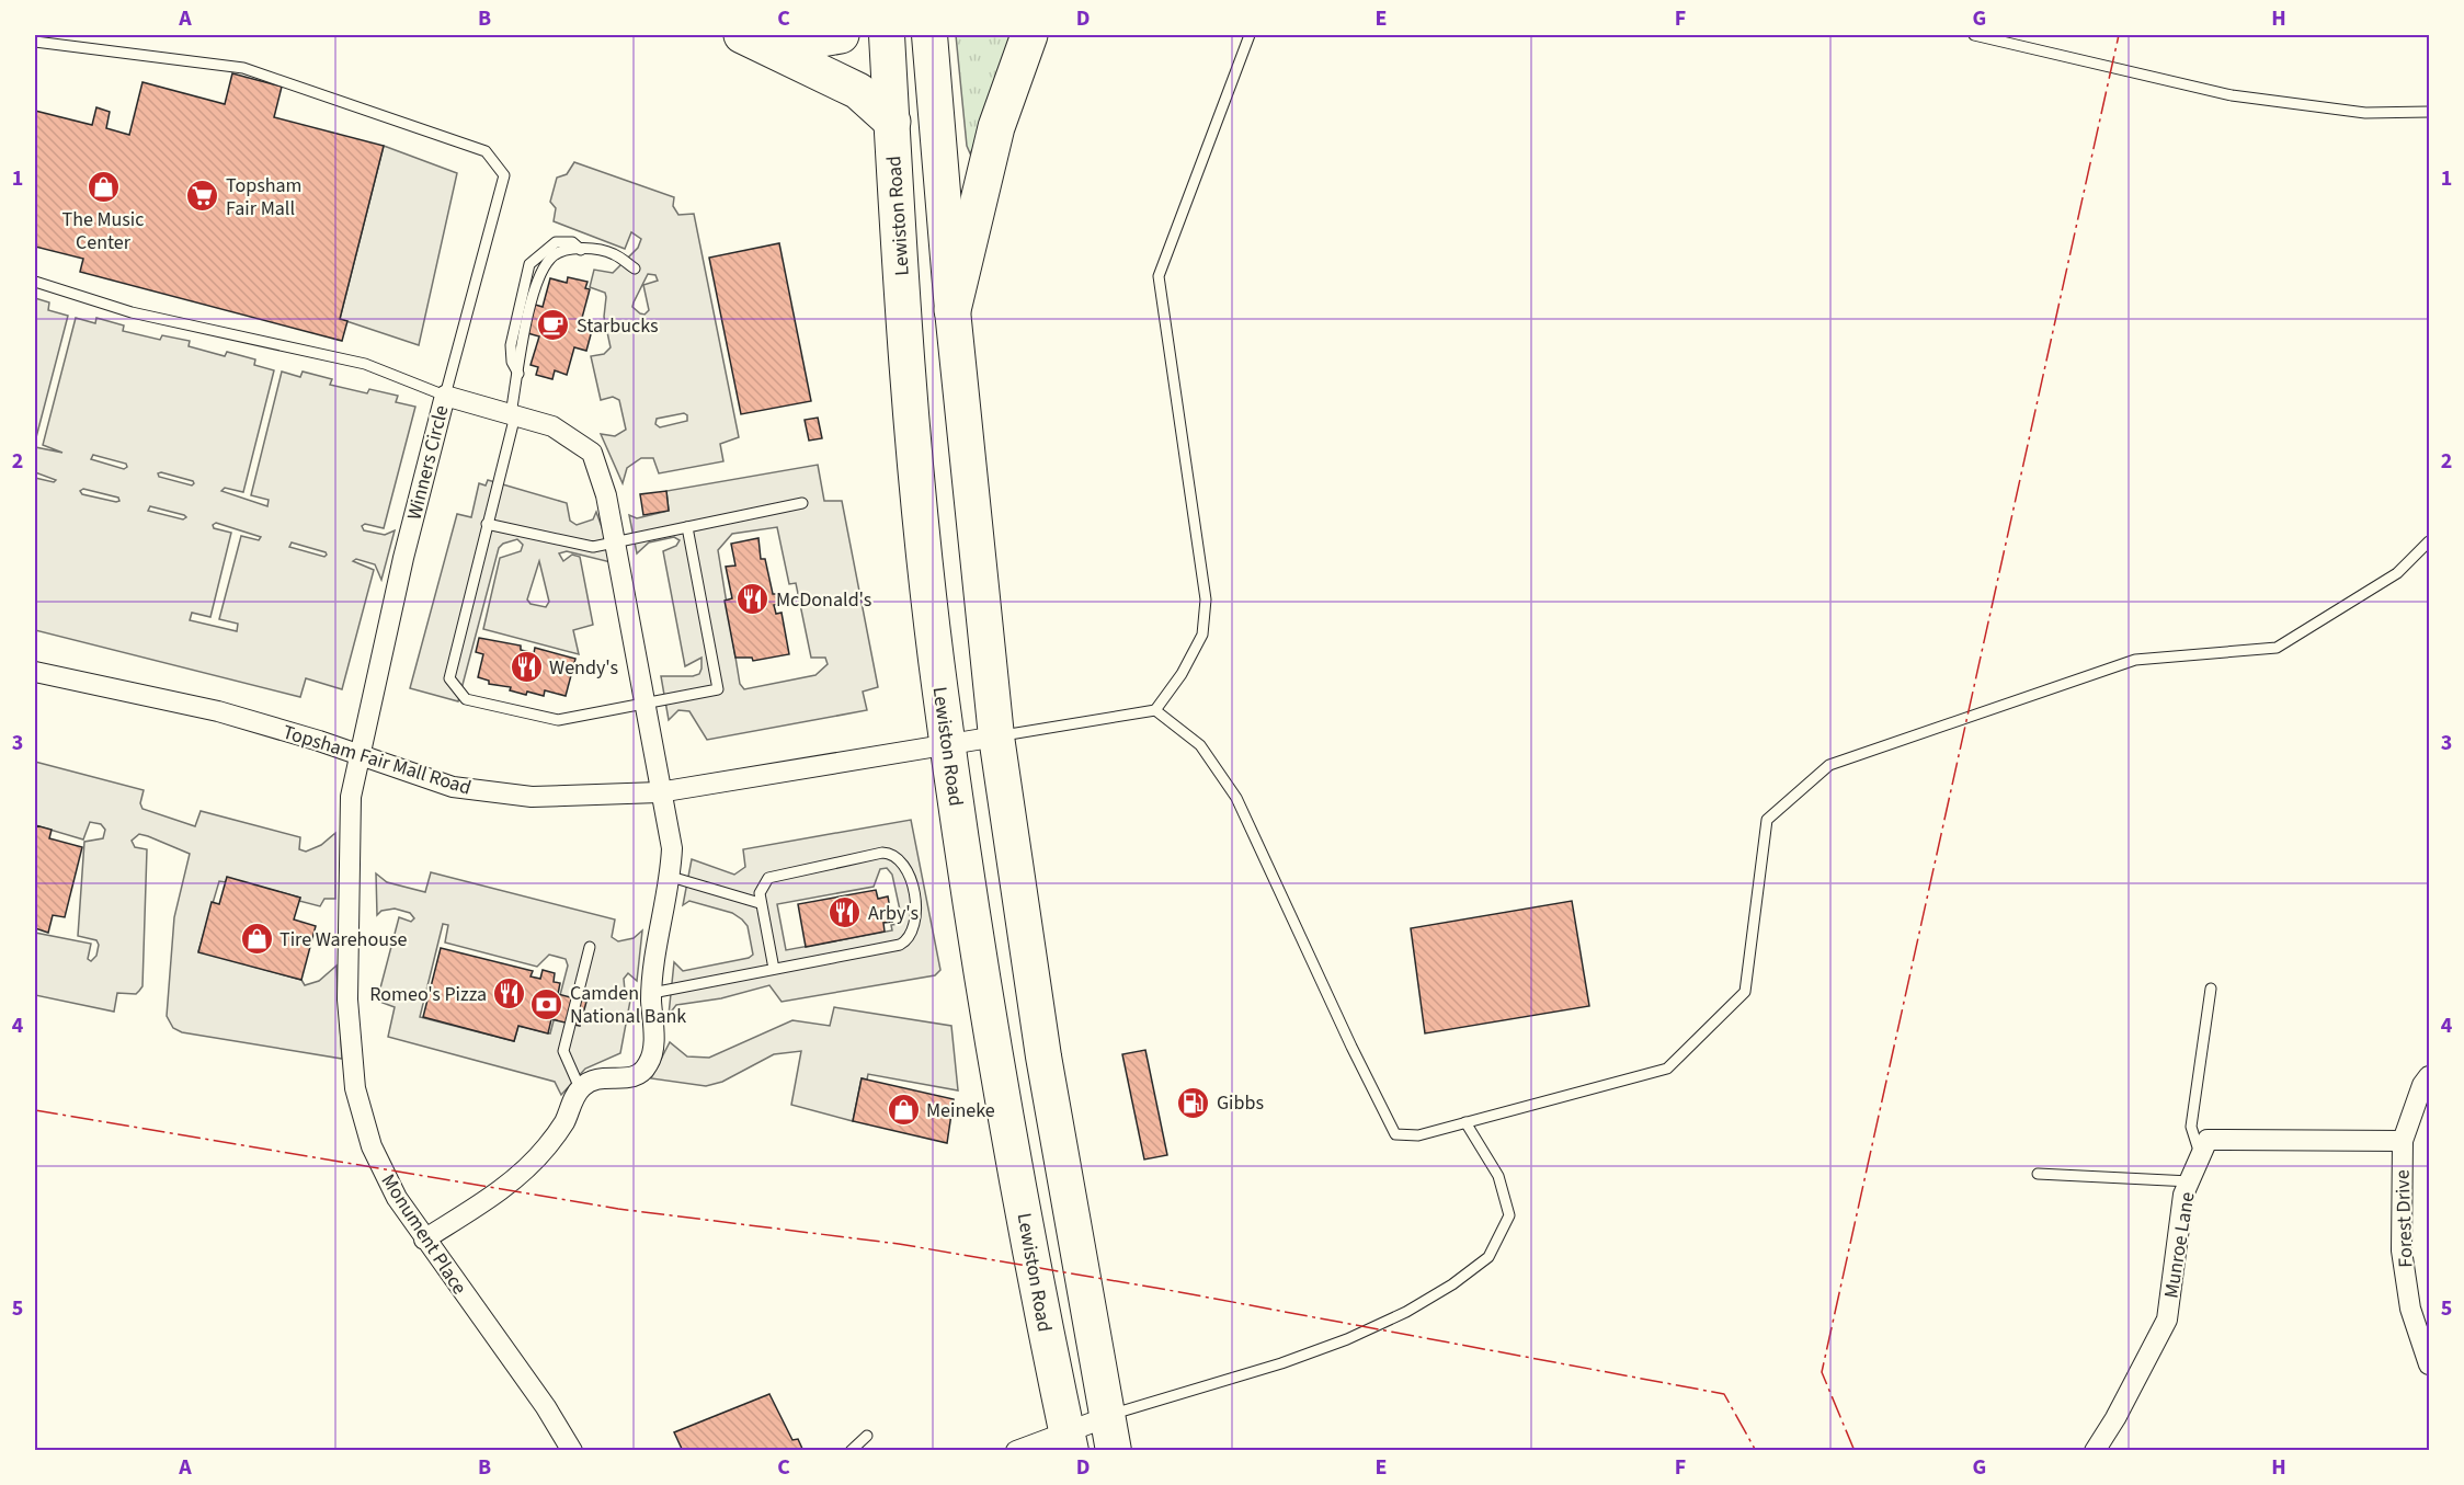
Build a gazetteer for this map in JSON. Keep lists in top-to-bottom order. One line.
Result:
{"streets":{"highway":["Lewiston Road"],"street":["Winners Circle","Topsham Fair Mall Road","Forest Drive","Monument Place","Munroe Lane"]},"crossings":[["Lewiston Road","Topsham Fair Mall Road"],["Winners Circle","Topsham Fair Mall Road"],["Winners Circle","Monument Place"],["Topsham Fair Mall Road","Monument Place"],["Forest Drive","Munroe Lane"]],"places":{"shop":["The Music Center","Tire Warehouse","Meineke"],"supermarket":["Topsham Fair Mall"],"cafe":["Starbucks"],"restaurant":["McDonald's","Wendy's","Arby's","Romeo's Pizza"],"bank":["Camden National Bank"],"fuel station":["Gibbs"]},"grid":{"columns":["A","B","C","D","E","F","G","H"],"rows":["1","2","3","4","5"]}}
